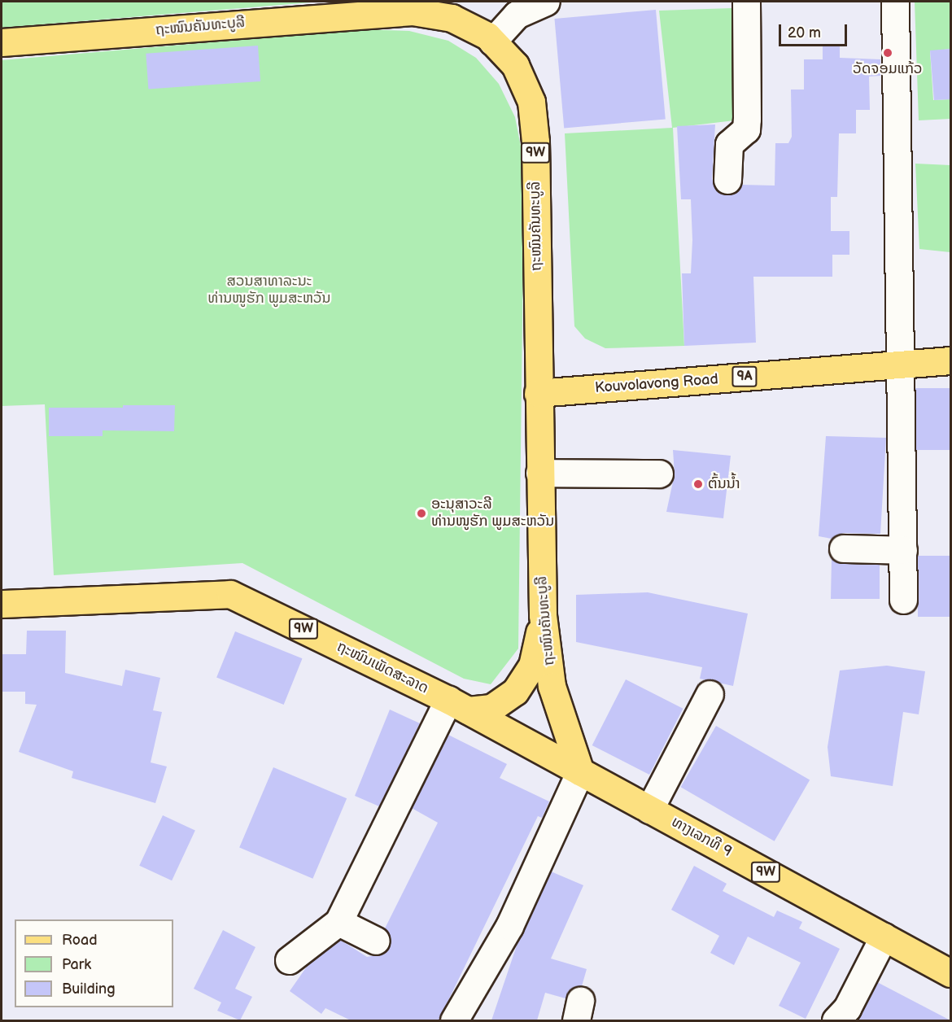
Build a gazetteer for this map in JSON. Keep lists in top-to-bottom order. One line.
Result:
{"streets":{"main road":["ຖະໜົນຄັນທະບູລີ","9W","9A","Kouvolavong Road","ຖະໜົນເພັດສະລາດ","ທາງເລກທີ 9"]},"crossings":[["ຖະໜົນຄັນທະບູລີ","9W"],["ຖະໜົນຄັນທະບູລີ","Kouvolavong Road"],["ຖະໜົນຄັນທະບູລີ","ຖະໜົນເພັດສະລາດ"],["ຖະໜົນຄັນທະບູລີ","ທາງເລກທີ 9"],["9W","ຖະໜົນເພັດສະລາດ"],["ຖະໜົນເພັດສະລາດ","ທາງເລກທີ 9"]],"parks":["ສວນສາທາລະນະ ທ່ານໜູຮັກ ພູມສະຫວັນ"],"places":["ວັດຈອມແກ້ວ","ຕົ້ນນໍ້າ","ອະນຸສາວະລີ ທ່ານໜູຮັກ ພູມສະຫວັນ"],"legend":["Road","Park","Building"],"scale_bar":"20 m"}
